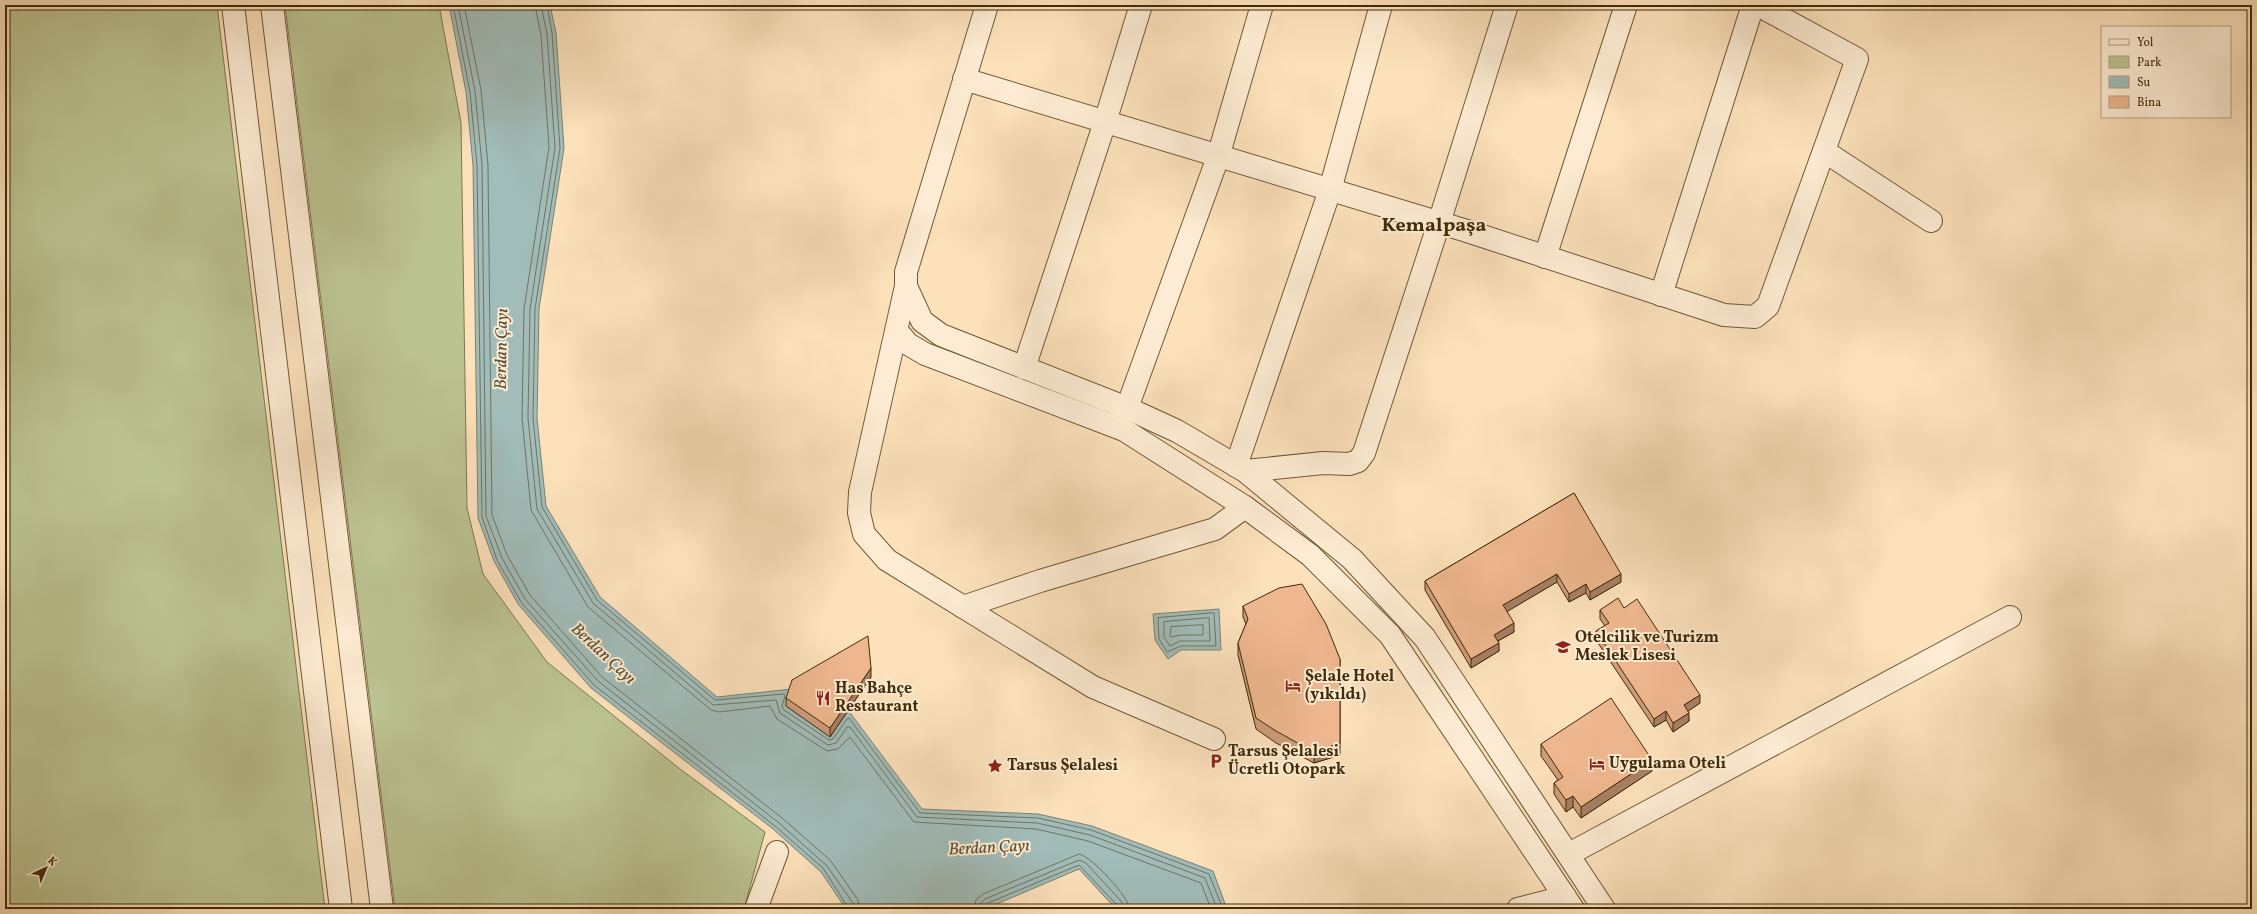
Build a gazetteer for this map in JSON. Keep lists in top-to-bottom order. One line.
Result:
{"districts":["Kemalpaşa"],"water":["Berdan Çayı"],"places":{"school or university":["Otelcilik ve Turizm Meslek Lisesi"],"hotel":["Şelale Hotel (yıkıldı)","Uygulama Oteli"],"restaurant":["Has Bahçe Restaurant"],"parking":["Tarsus Şelalesi Ücretli Otopark"],"place":["Tarsus Şelalesi"]},"legend":["Yol","Park","Su","Bina"],"north":"top right"}
